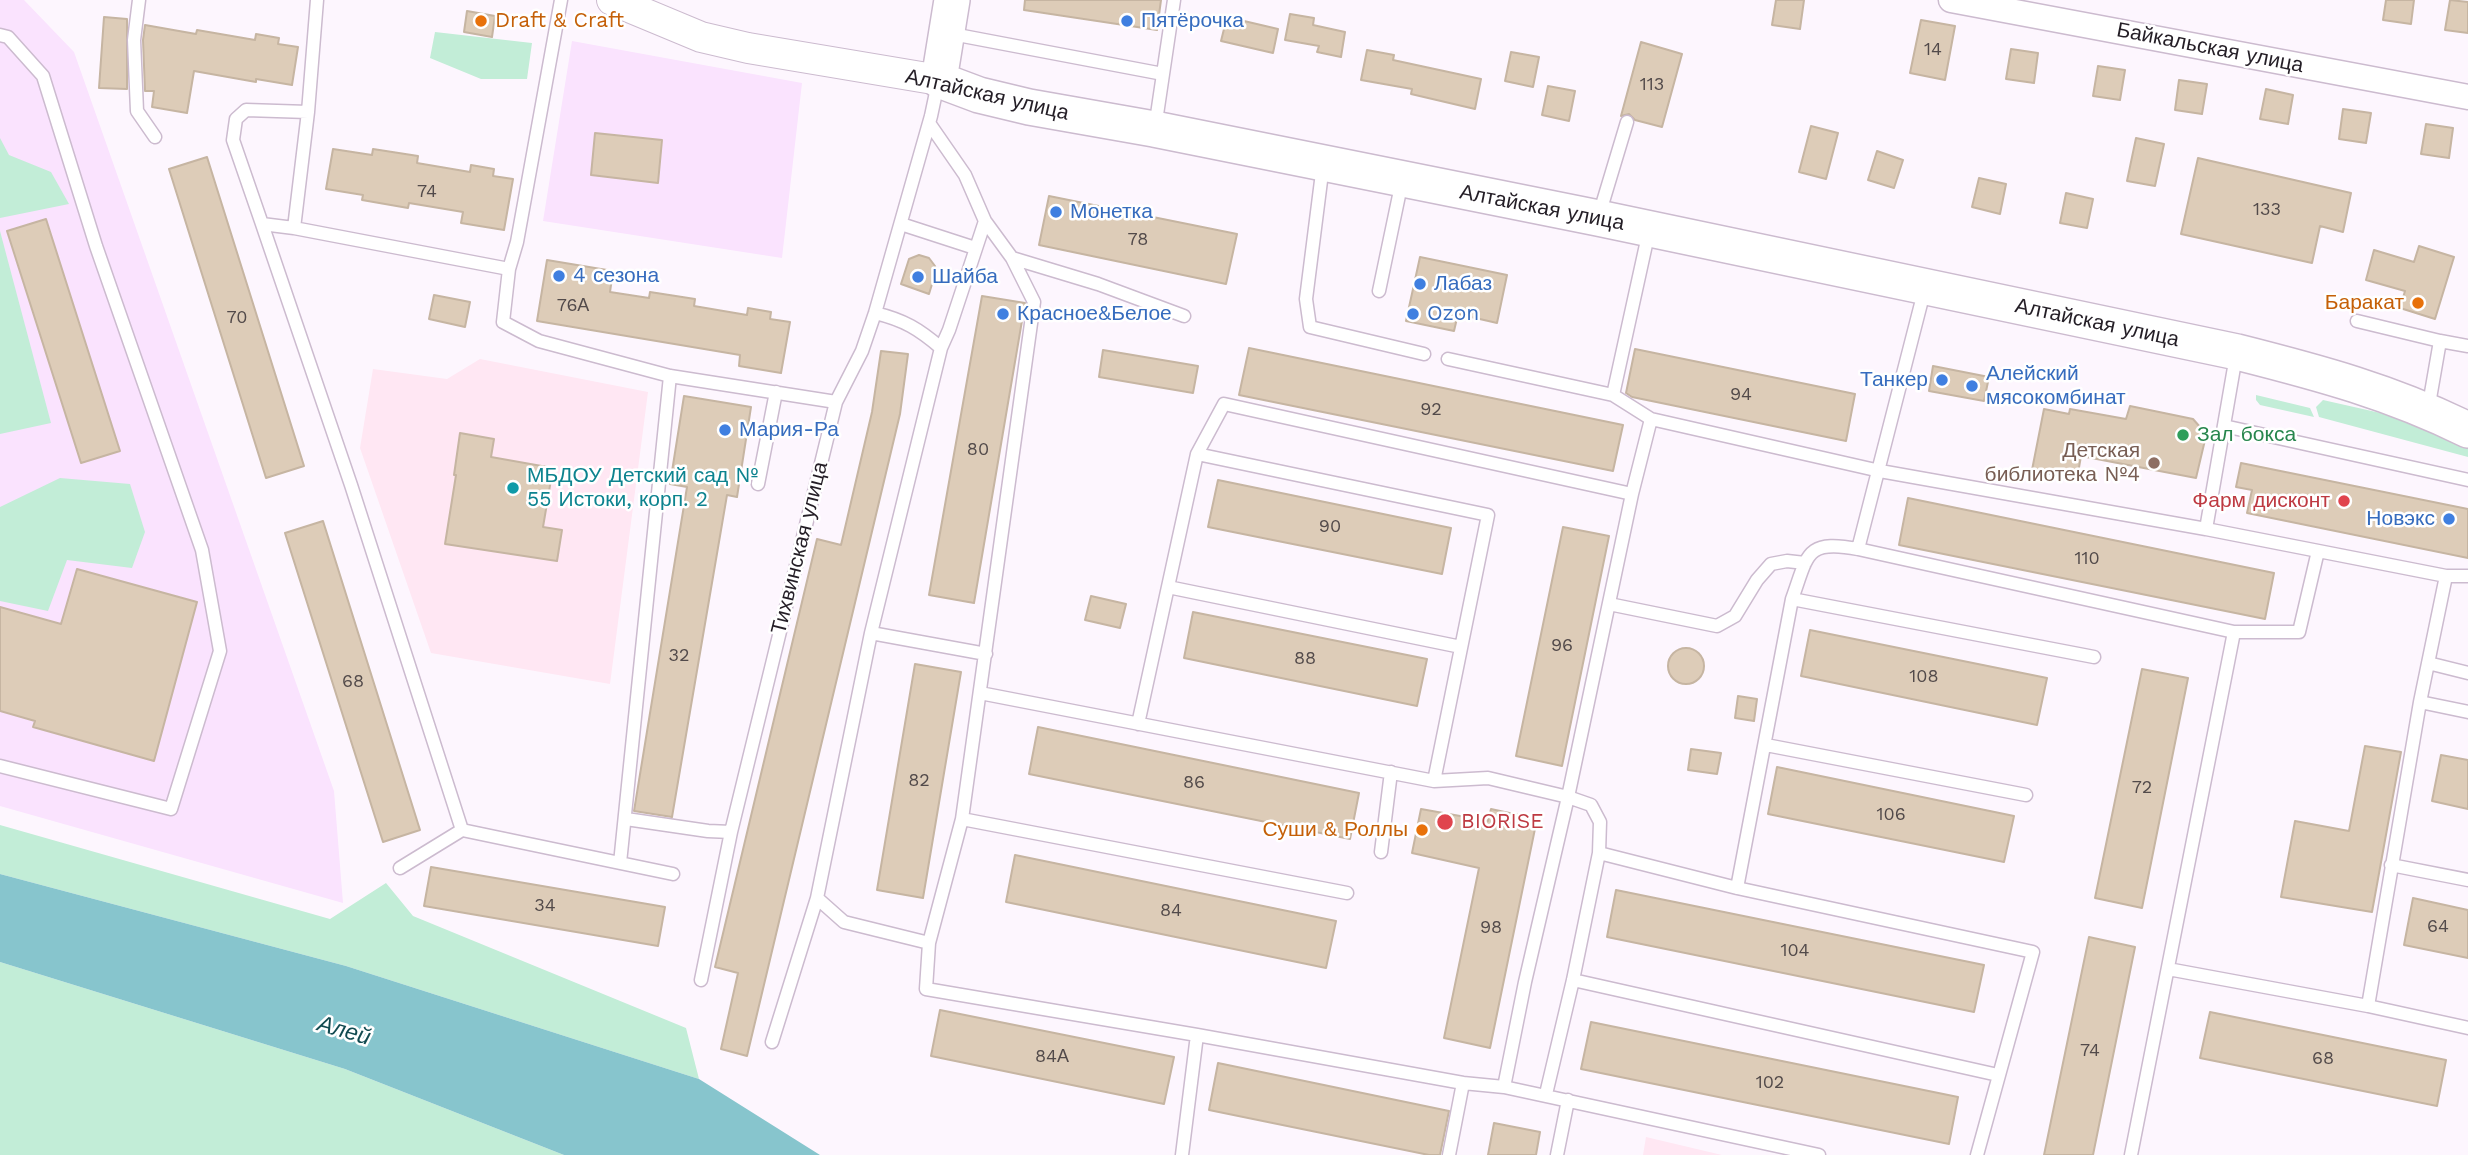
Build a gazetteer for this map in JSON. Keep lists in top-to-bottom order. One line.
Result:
{"streets":{"main road":["Алтайская улица","Тихвинская улица"],"street":["Байкальская улица"]},"crossings":[["Алтайская улица","Тихвинская улица"]],"water":["Алей"],"places":["Draft & Craft","Пятёрочка","Монетка","4 сезона","Шайба","Лабаз","Баракат","Красное&Белое","Ozon","Танкер","Алейский мясокомбинат","Мария-Ра","Зал бокса","Детская библиотека №4","МБДОУ Детский сад № 55 Истоки, корп. 2","Фарм дисконт","Новэкс","BIORISE","Суши & Роллы"],"house_numbers":["14","113","74","133","78","76А","70","94","92","80","90","110","96","32","88","108","68","82","86","72","106","34","84","64","98","104","74","84А","68","102"]}
